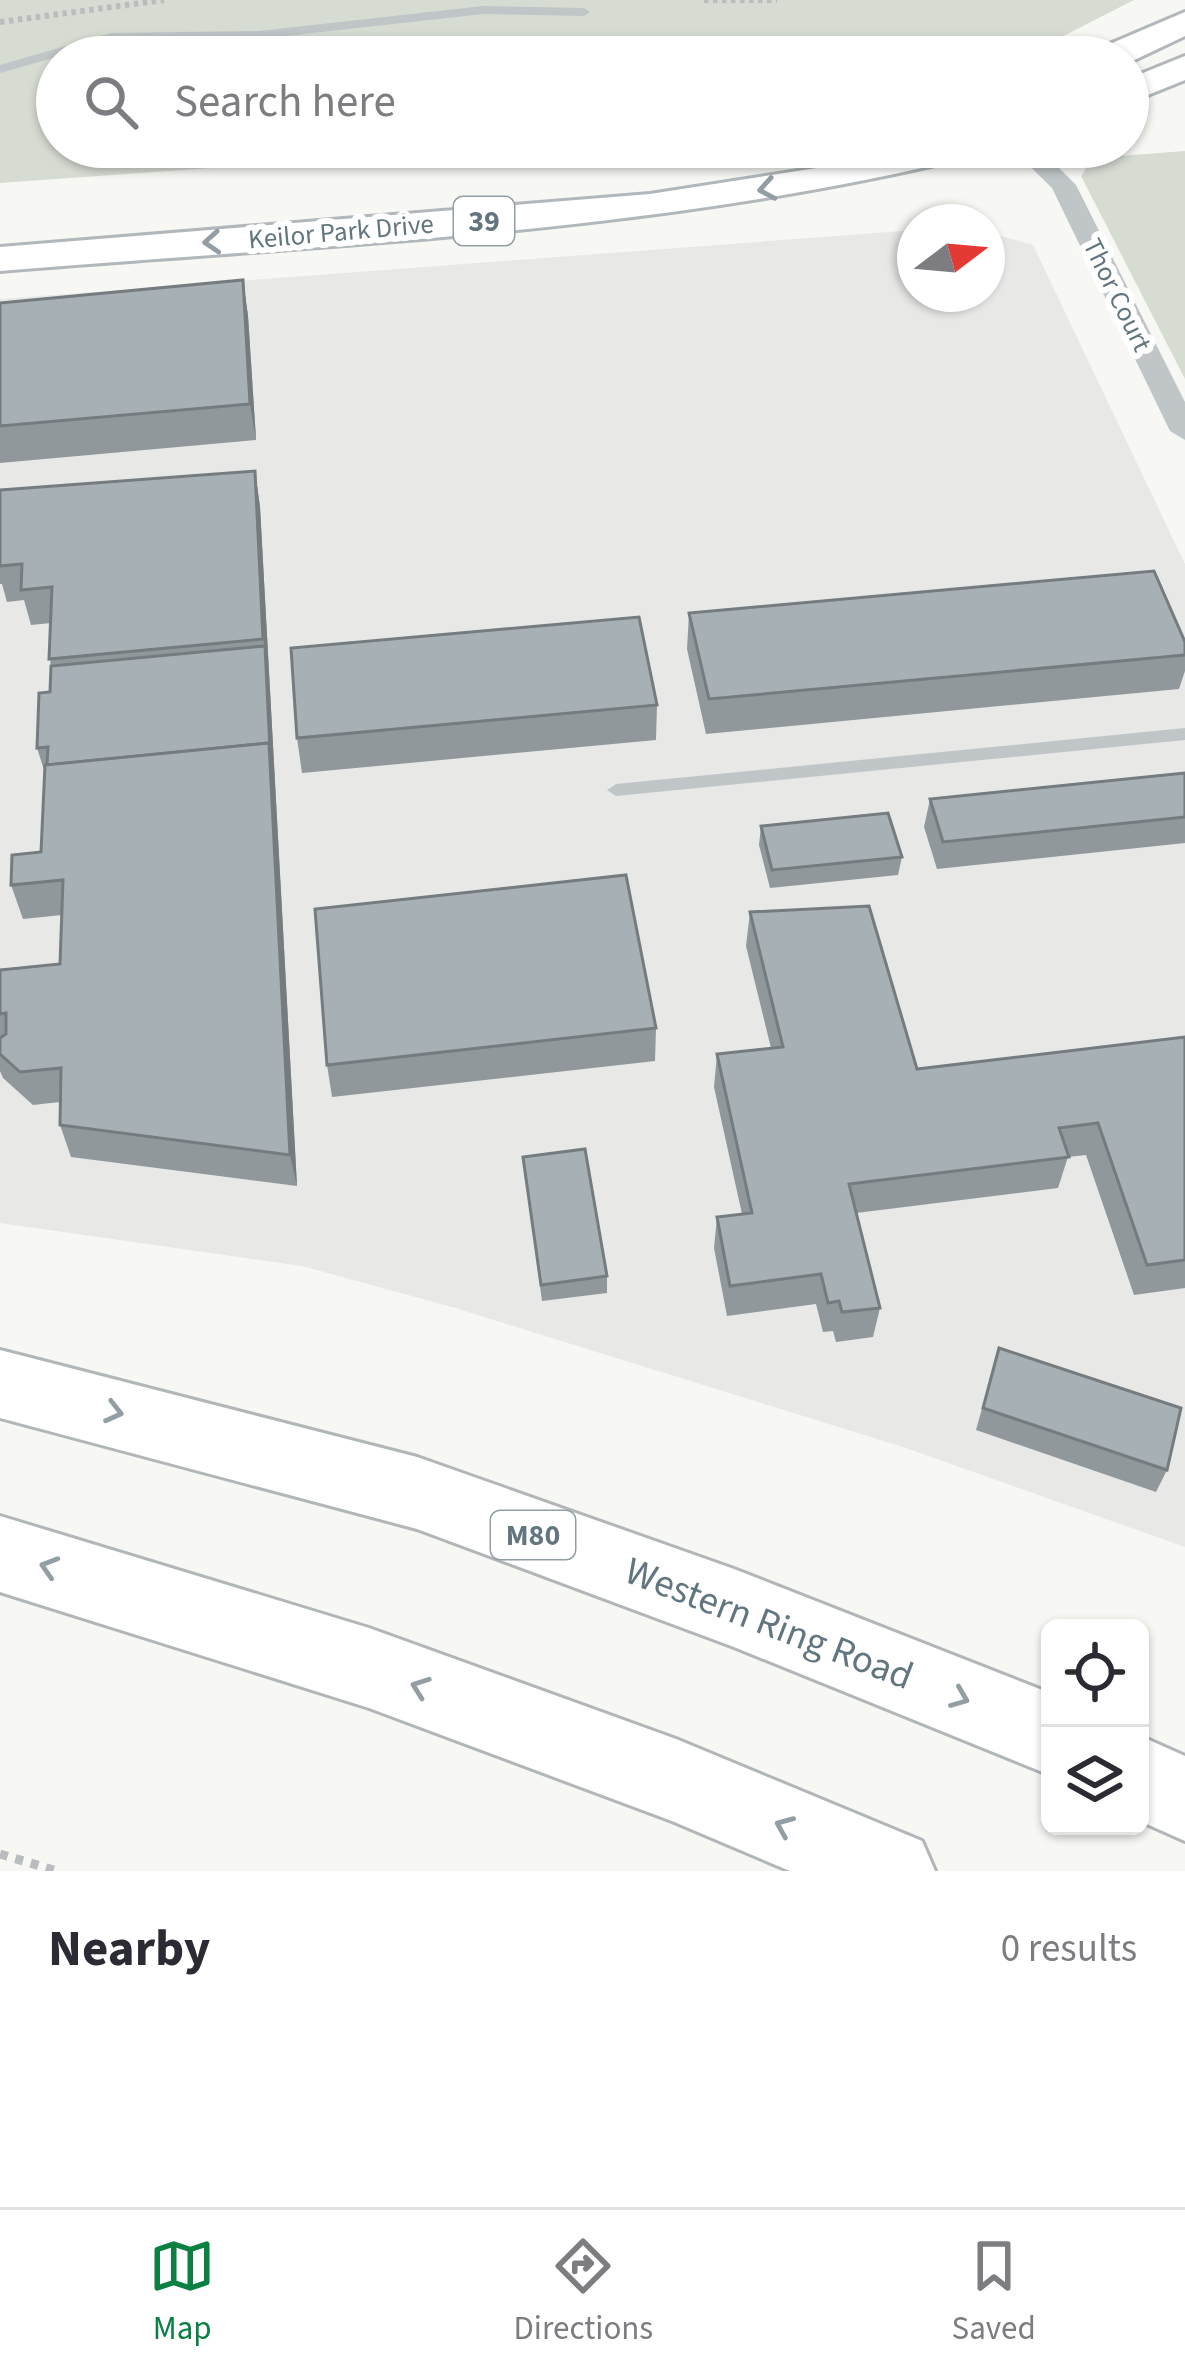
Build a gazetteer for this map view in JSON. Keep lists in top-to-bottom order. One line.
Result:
{"streets":{"highway":["M80","Western Ring Road"],"main road":["39","Keilor Park Drive"],"street":["Thor Court"]},"north":"right","page":{"search":"Search here","heading":["Nearby","0 results"],"nav":["Map","Directions","Saved"]}}
